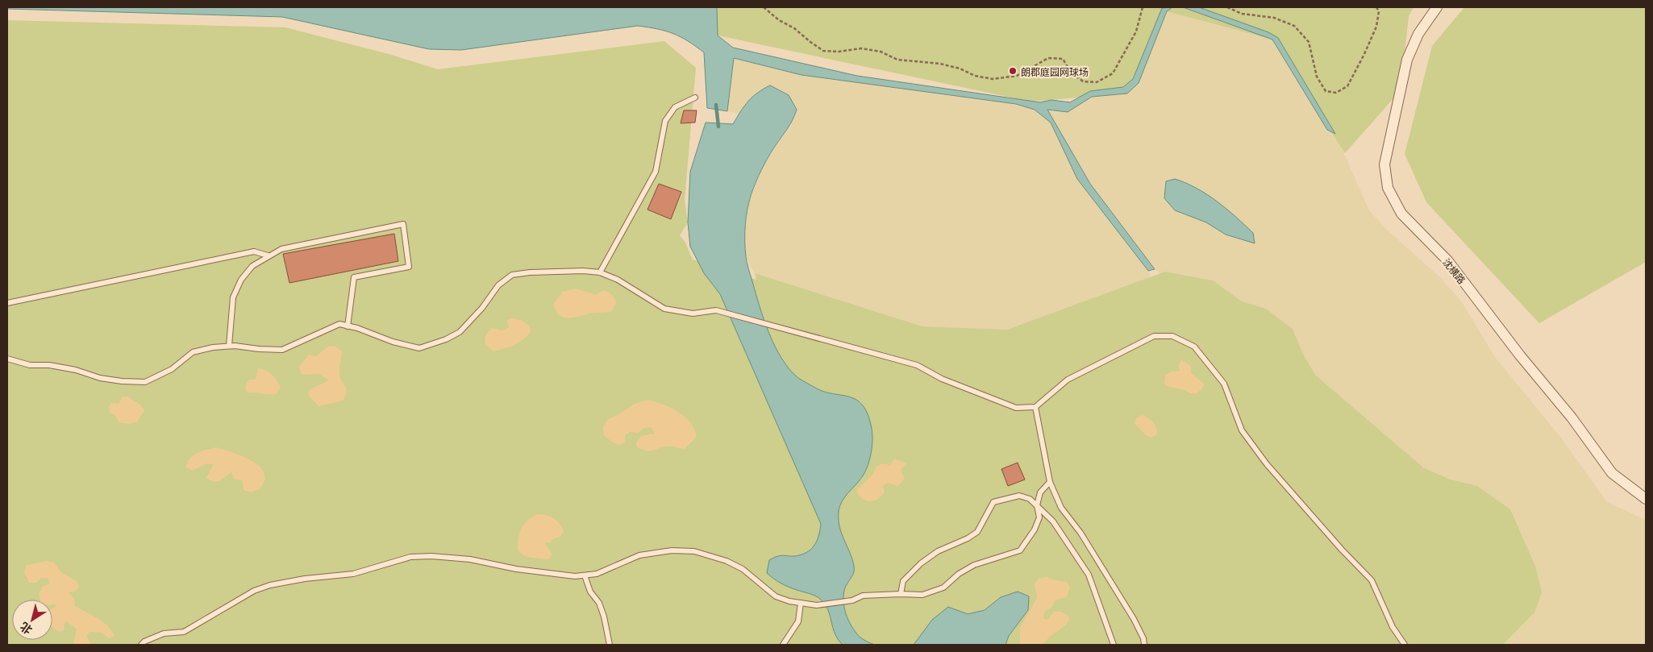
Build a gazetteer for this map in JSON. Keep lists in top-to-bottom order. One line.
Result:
{"streets":{"street":["沈横路"]},"places":["朗郡庭园网球场"],"north":"bottom left"}
